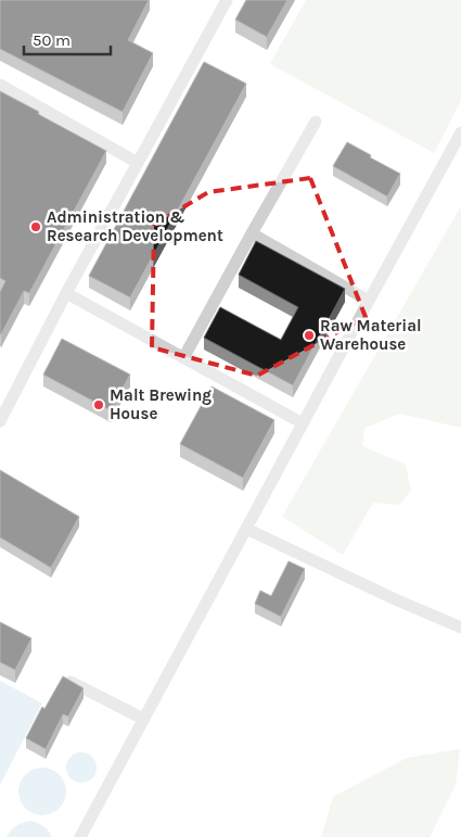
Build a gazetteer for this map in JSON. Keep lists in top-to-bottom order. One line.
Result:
{"places":["Administration & Research Development","Raw Material Warehouse","Malt Brewing House"],"scale_bar":"50 m"}
